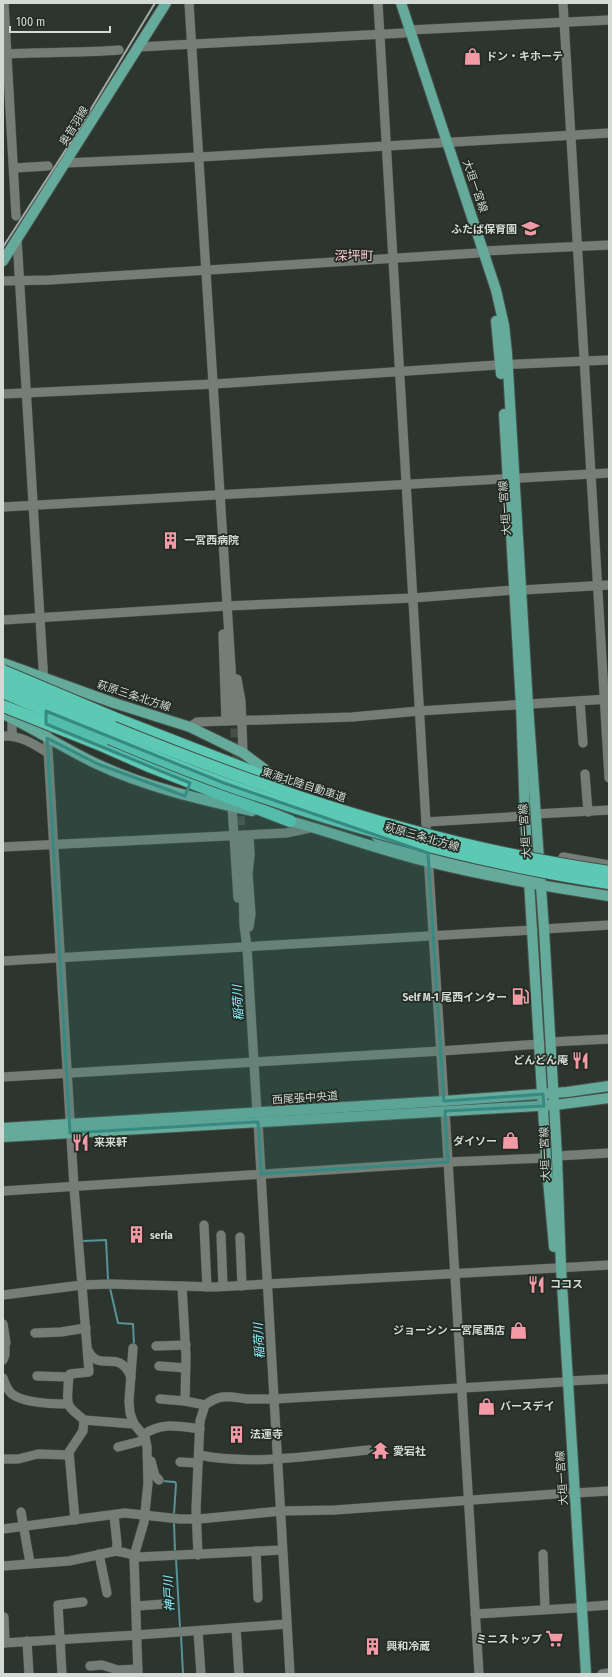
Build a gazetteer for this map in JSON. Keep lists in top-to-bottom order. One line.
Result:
{"streets":{"highway":["東海北陸自動車道"],"main road":["奥音羽線","大垣一宮線","萩原三条北方線","西尾張中央道"]},"crossings":[["大垣一宮線","萩原三条北方線"],["大垣一宮線","西尾張中央道"]],"districts":["深坪町"],"water":["稲荷川","神戸川"],"places":{"shop":["ドン・キホーテ","ダイソー","ジョーシン 一宮尾西店","バースデイ"],"school or university":["ふたば保育園"],"building":["一宮西病院","seria","法運寺","興和冷蔵"],"fuel station":["Self M-1 尾西インター"],"restaurant":["どんどん庵","来来軒","ココス"],"temple":["愛宕社"],"supermarket":["ミニストップ"]},"scale_bar":"100 m"}
